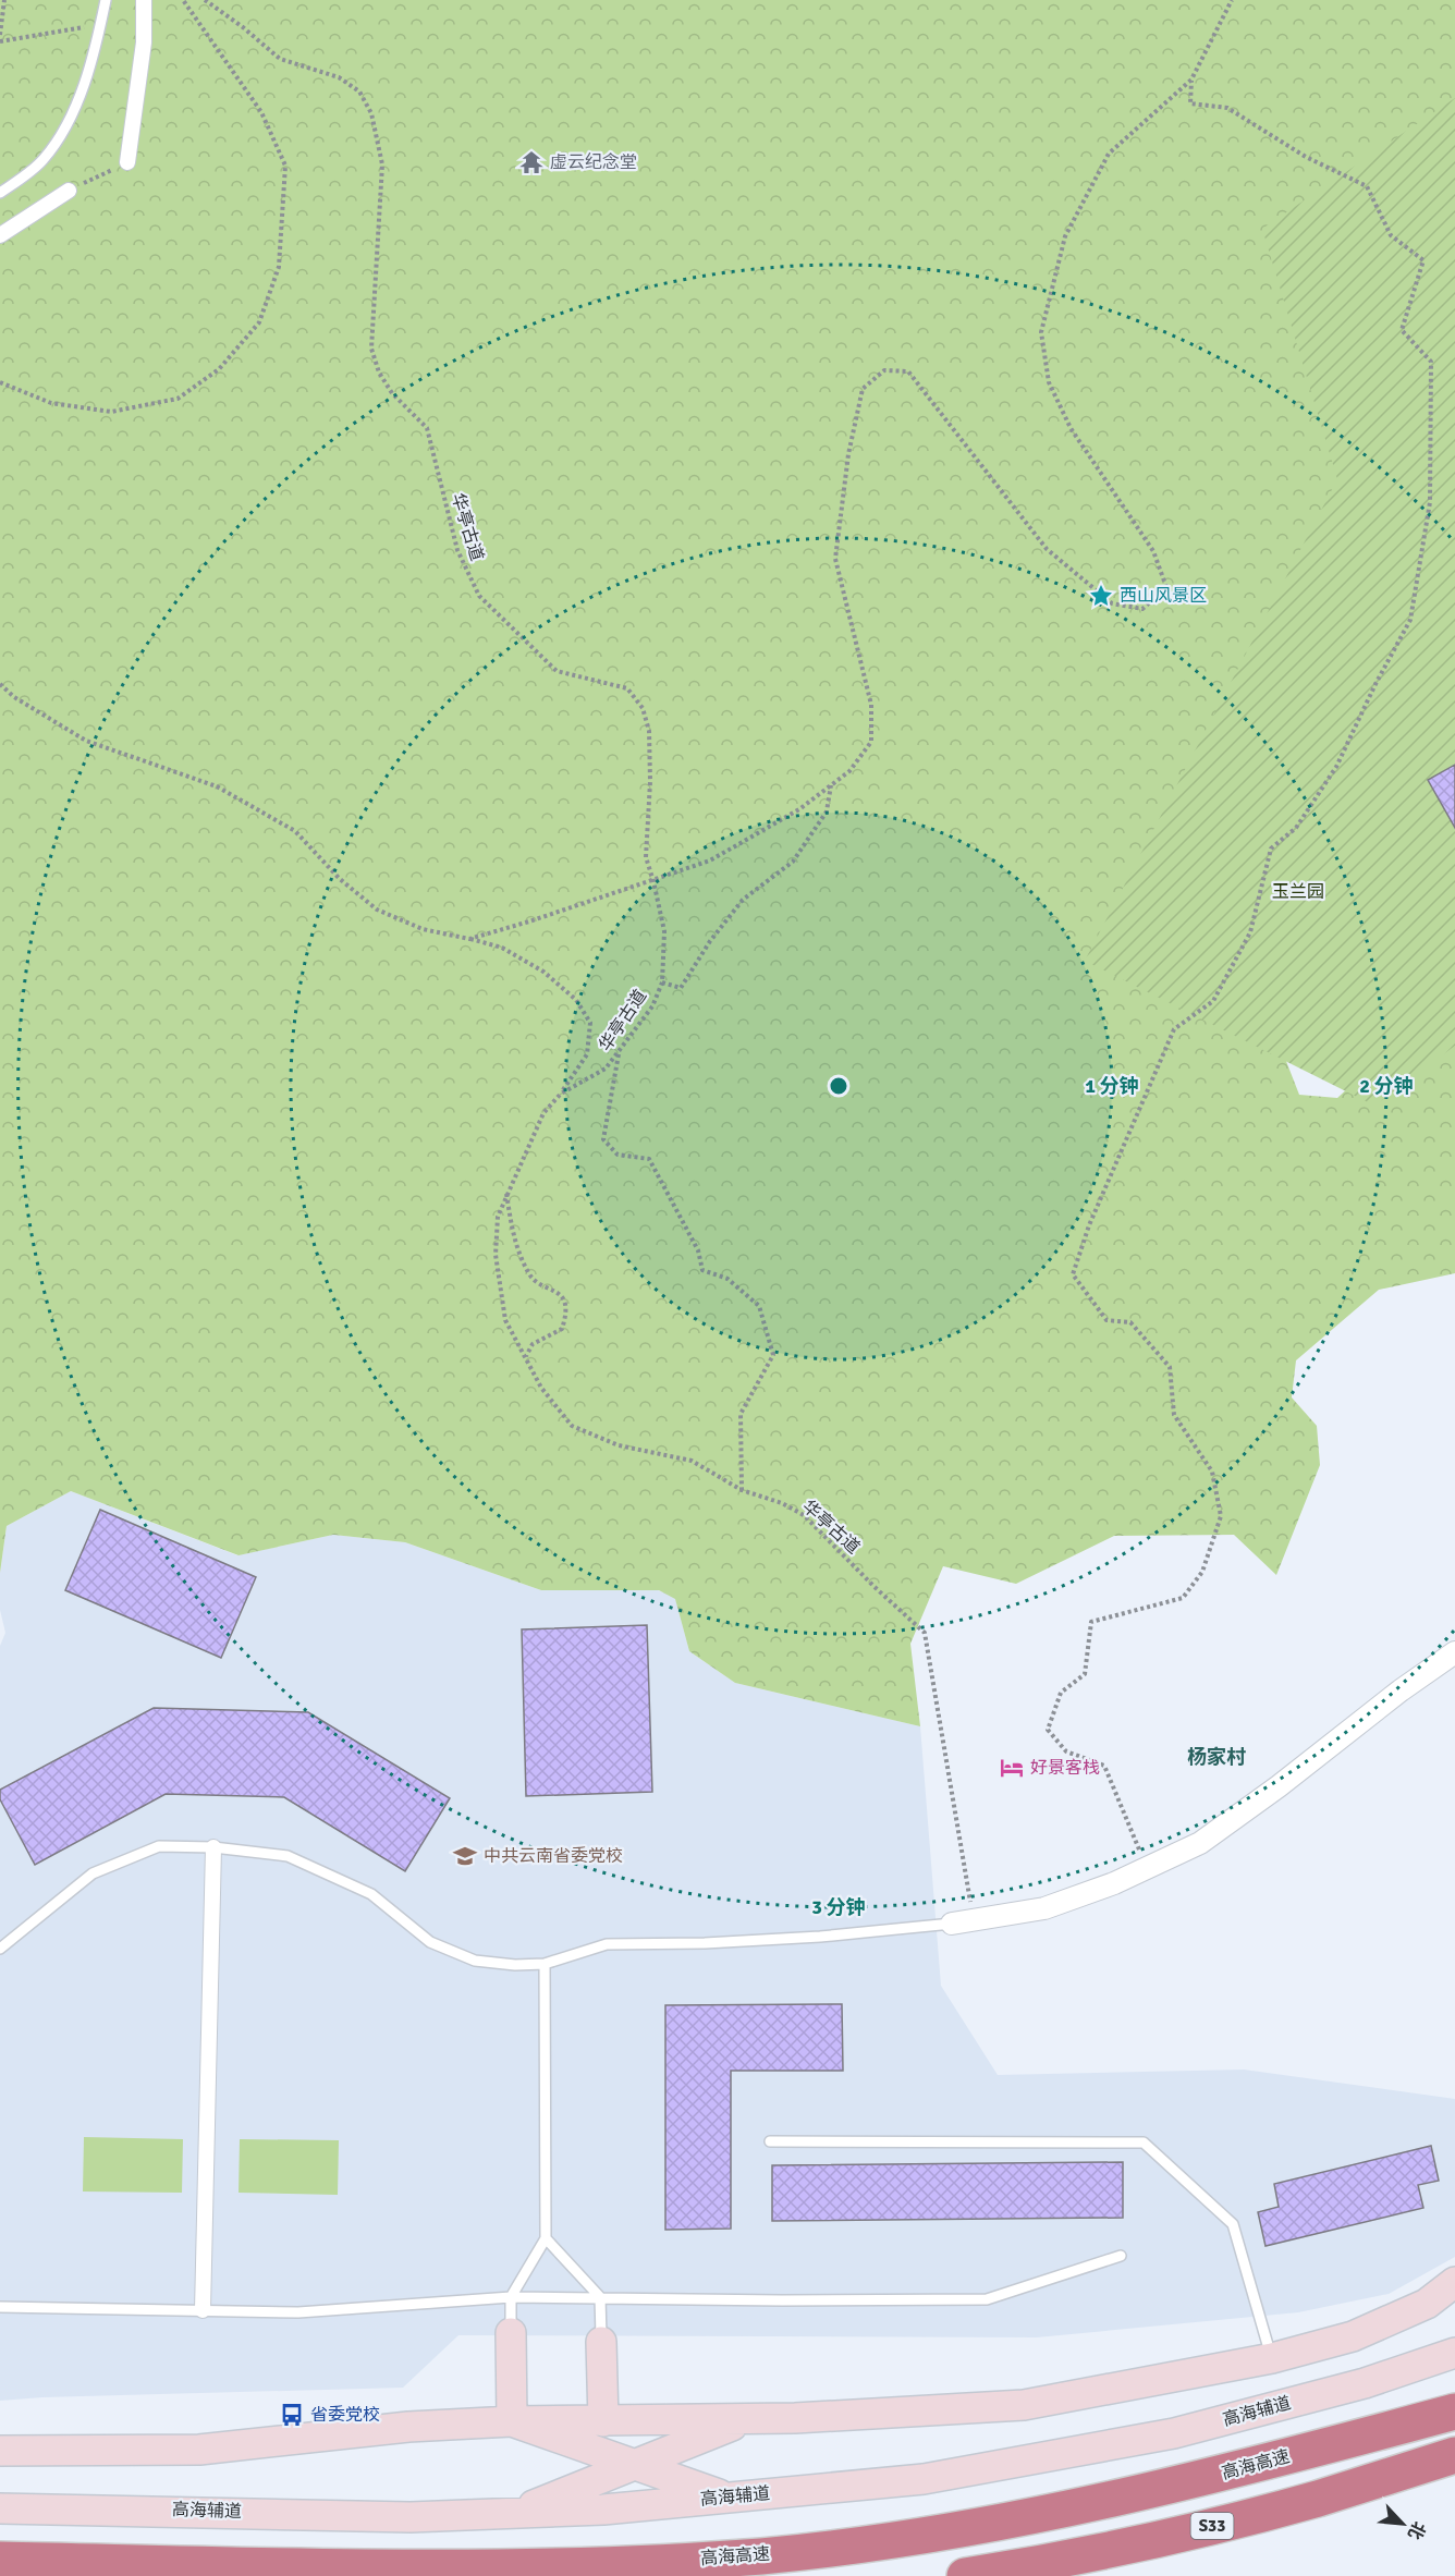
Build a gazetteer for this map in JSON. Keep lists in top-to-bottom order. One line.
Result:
{"streets":{"highway":["高海高速","S33"],"main road":["高海辅道"],"path":["华亭古道"]},"districts":["杨家村"],"parks":["玉兰园"],"places":{"temple":["虚云纪念堂"],"place":["西山风景区"],"hotel":["好景客栈"],"school or university":["中共云南省委党校"],"bus stop":["省委党校"]},"north":"bottom right","rings":["1 分钟","2 分钟","3 分钟"]}
